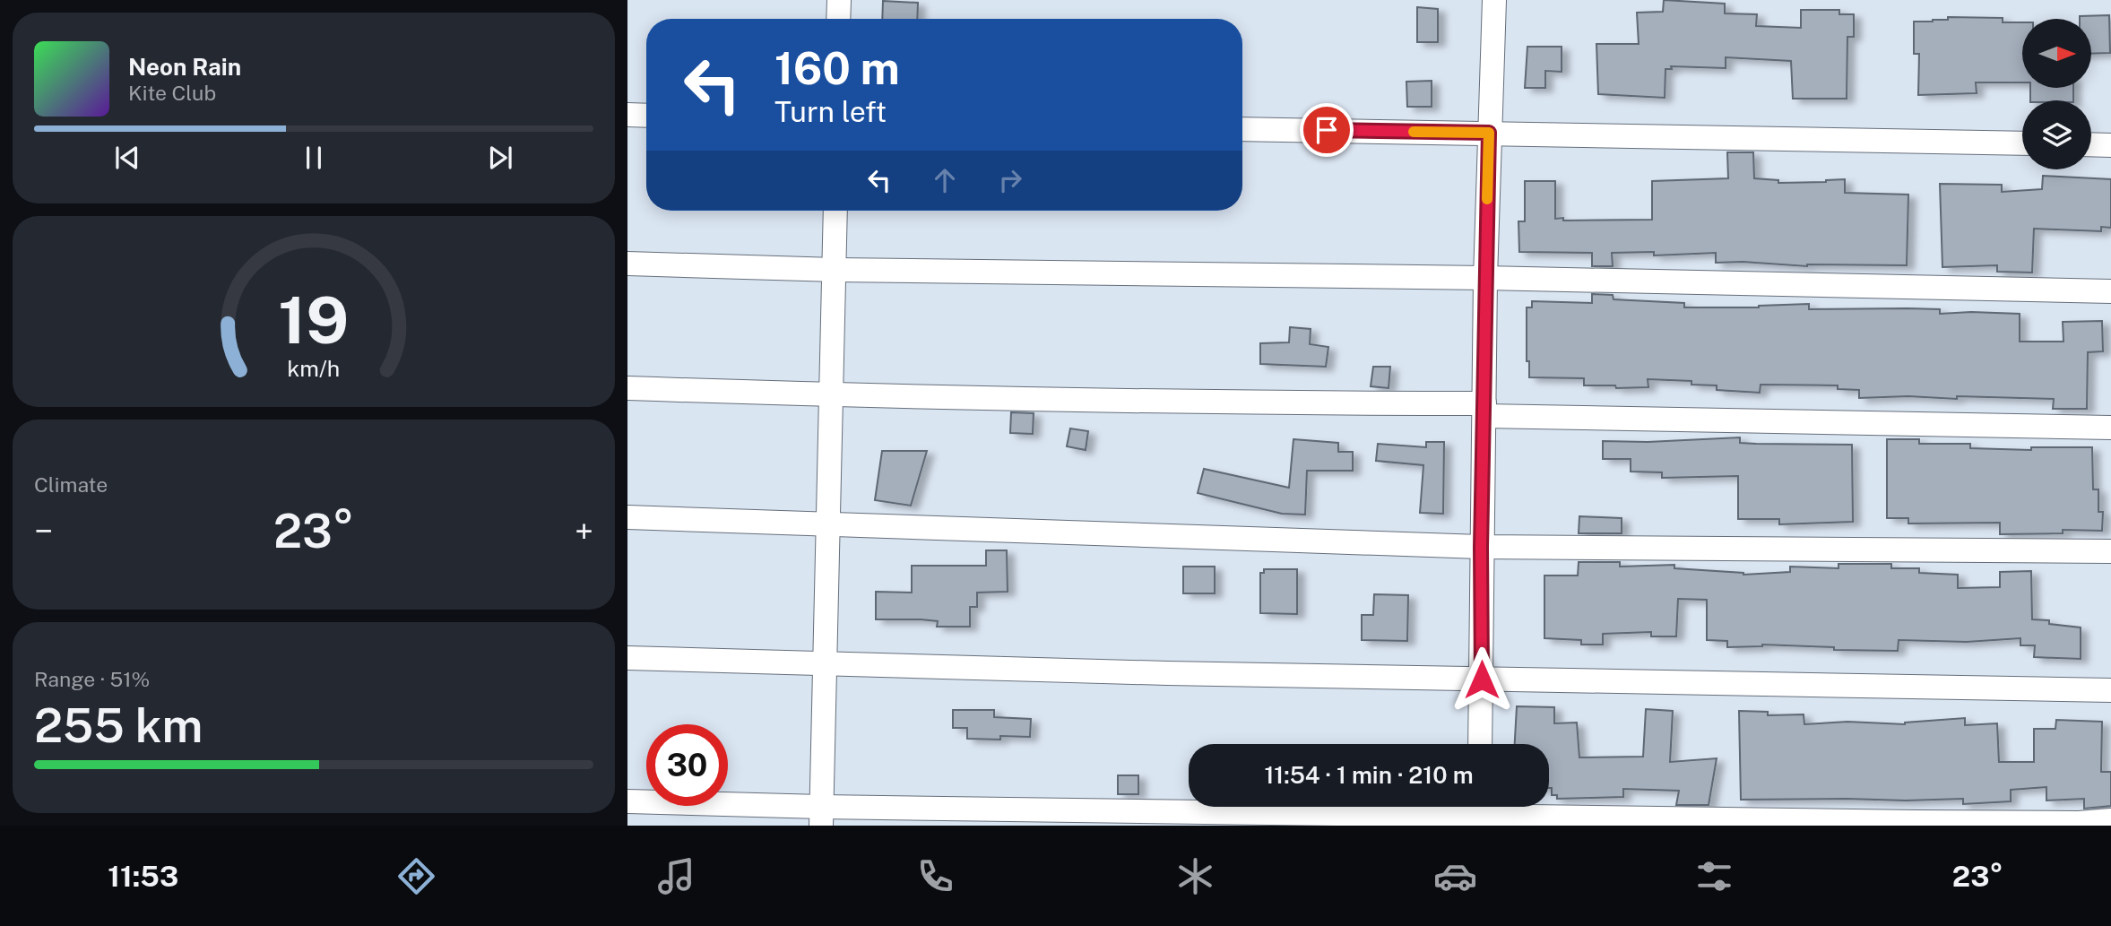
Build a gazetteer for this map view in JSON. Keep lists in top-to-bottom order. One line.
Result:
{"north":"right","page":{"turn":["160 m","Turn left"],"song":["Neon Rain","Kite Club"],"tile":["Climate",["Range · 51%","255 km"]],"heat":["−","23°","+"],"limit":"30","trip":"11:54 · 1 min · 210 m","tabs":["11:53","23°"],"gauge":["19","km/h"]}}
